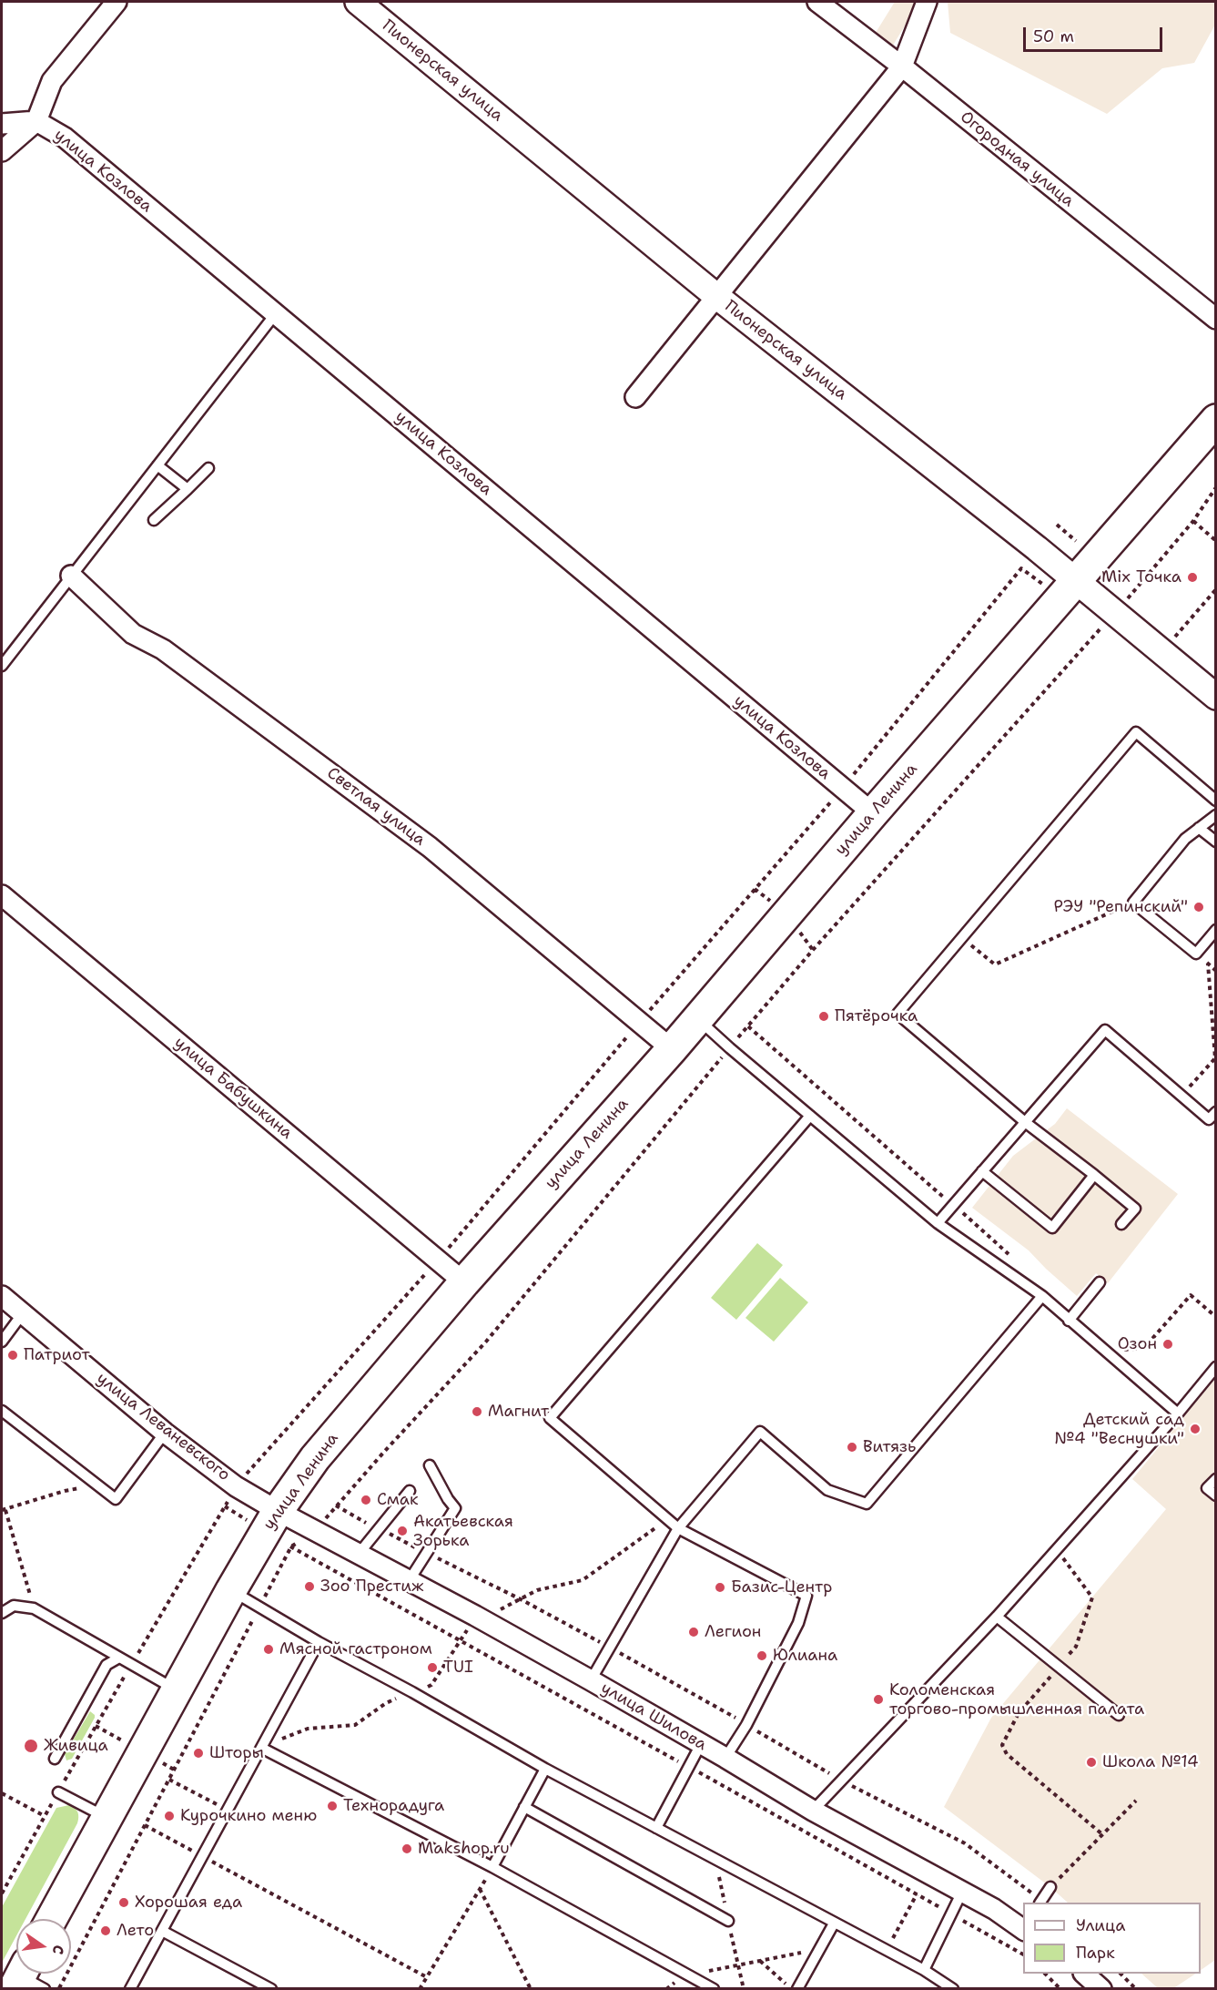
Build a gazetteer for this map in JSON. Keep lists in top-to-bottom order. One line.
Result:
{"streets":{"main road":["улица Ленина"],"street":["Пионерская улица","Огородная улица","улица Козлова","Светлая улица","улица Бабушкина","улица Леваневского","улица Шилова"]},"crossings":[["Пионерская улица","улица Ленина"],["улица Козлова","улица Ленина"],["Светлая улица","улица Ленина"],["улица Ленина","улица Бабушкина"],["улица Ленина","улица Леваневского"],["улица Ленина","улица Шилова"],["улица Леваневского","улица Шилова"]],"places":["Mix Точка","РЭУ \"Репинский\"","Пятёрочка","Озон","Патриот","Магнит","Детский сад №4 \"Веснушки\"","Витязь","Смак","Акатьевская Зорька","Зоо Престиж","Базис-Центр","Легион","Мясной гастроном","Юлиана","TUI","Коломенская торгово-промышленная палата","Живица","Шторы","Школа №14","Технорадуга","Курочкино меню","Makshop.ru","Хорошая еда","Лето"],"legend":["Улица","Парк"],"scale_bar":"50 m","north":"right"}
